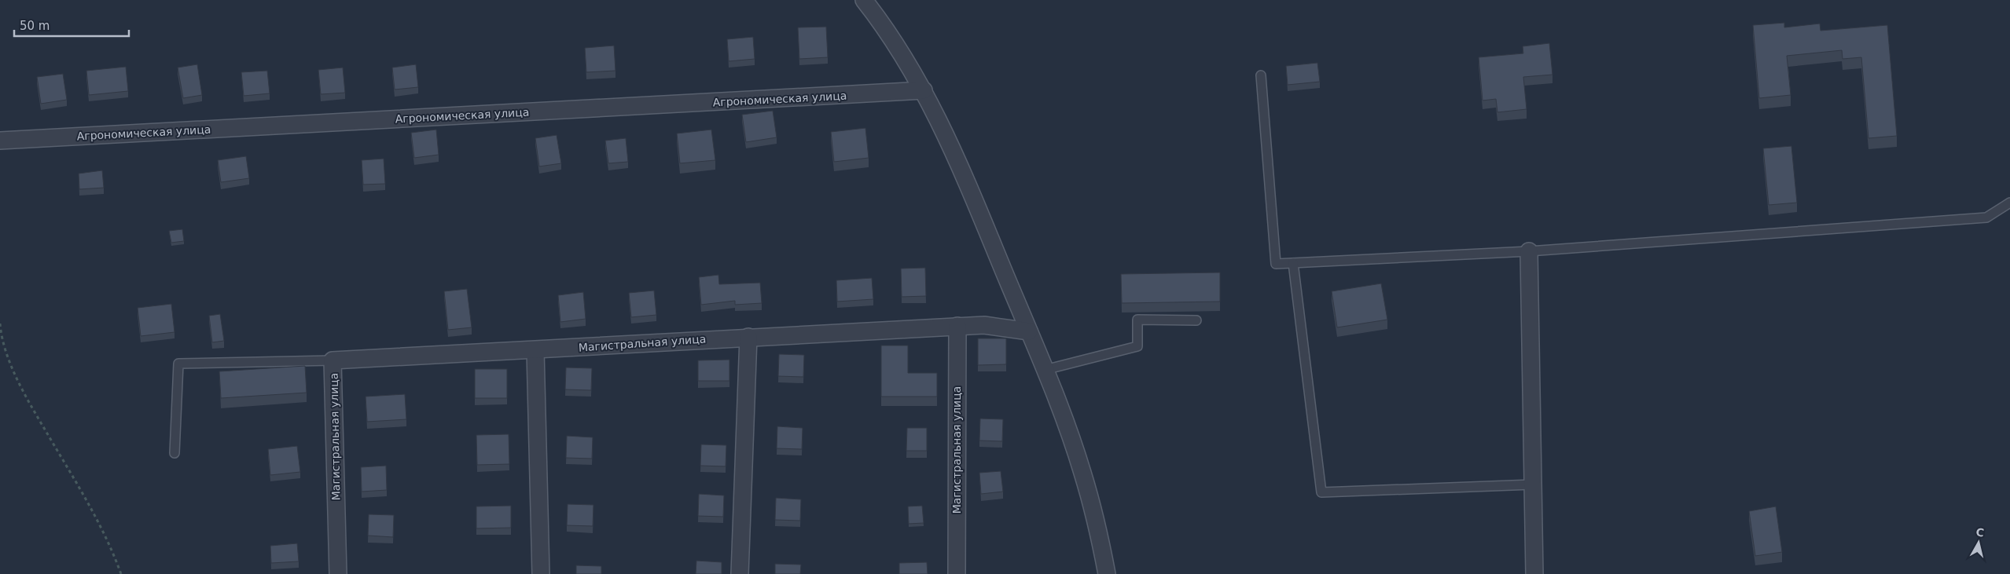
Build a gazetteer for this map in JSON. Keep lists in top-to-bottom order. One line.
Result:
{"streets":{"street":["Агрономическая улица","Магистральная улица"]},"scale_bar":"50 m","north":"top"}
